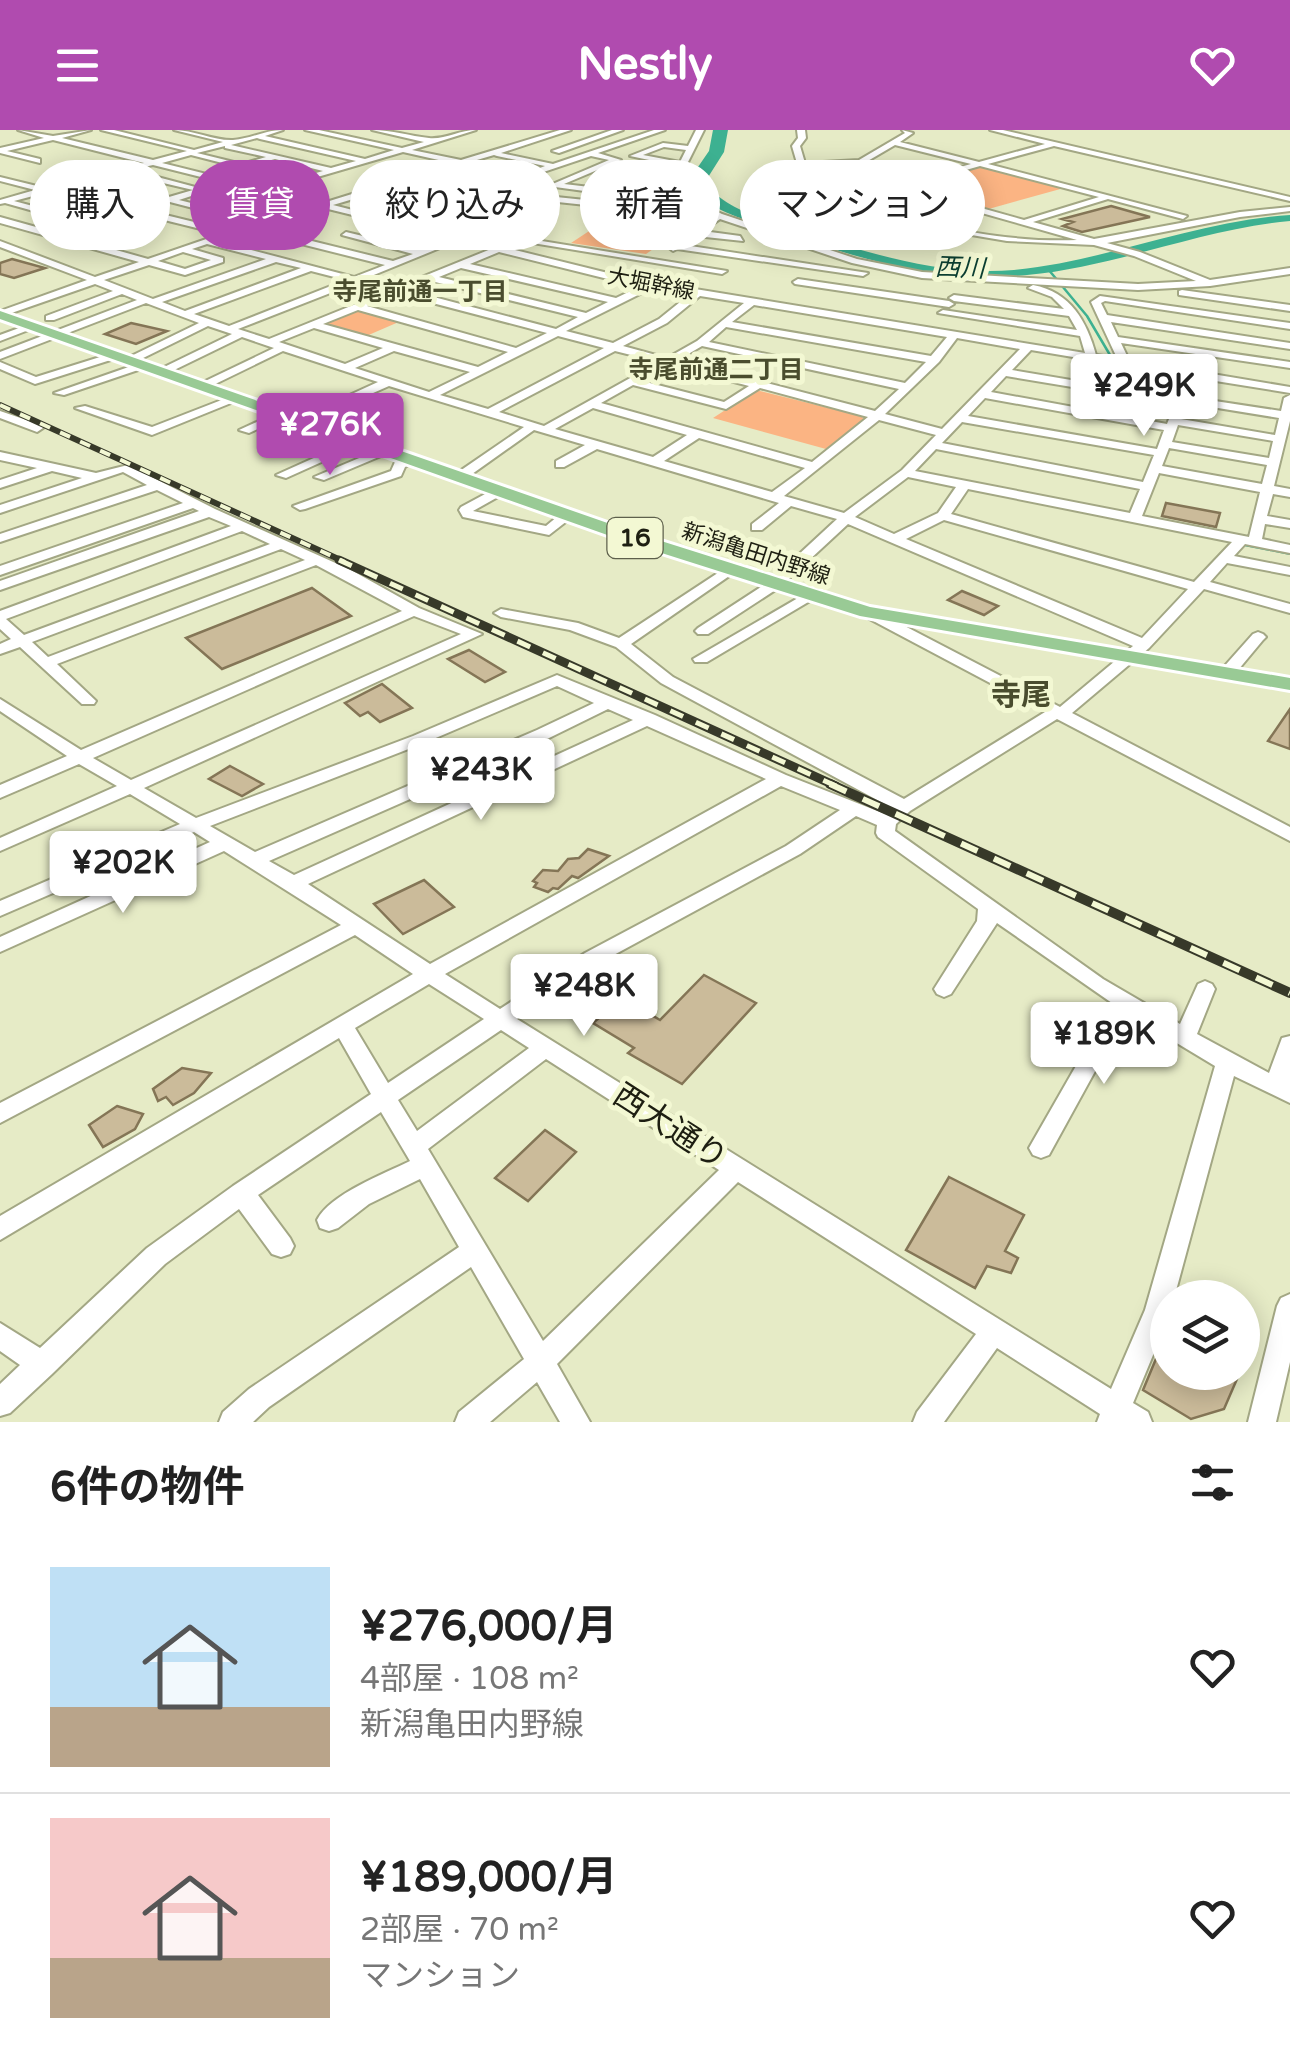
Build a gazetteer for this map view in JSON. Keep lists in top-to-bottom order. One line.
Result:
{"streets":{"main road":["16","新潟亀田内野線"],"street":["大堀幹線","西大通り"]},"districts":["寺尾前通一丁目","寺尾前通二丁目","寺尾"],"water":["西川"],"page":{"header":"Nestly","chip":["購入","賃貸","絞り込み","新着","マンション"],"price":["¥249K","¥276K","¥243K","¥202K","¥248K","¥189K"],"heading":"6件の物件","list":[{"name":"¥276,000/月","note":"4部屋 · 108 m² · 新潟亀田内野線"},{"name":"¥189,000/月","note":"2部屋 · 70 m² · マンション"}]}}
